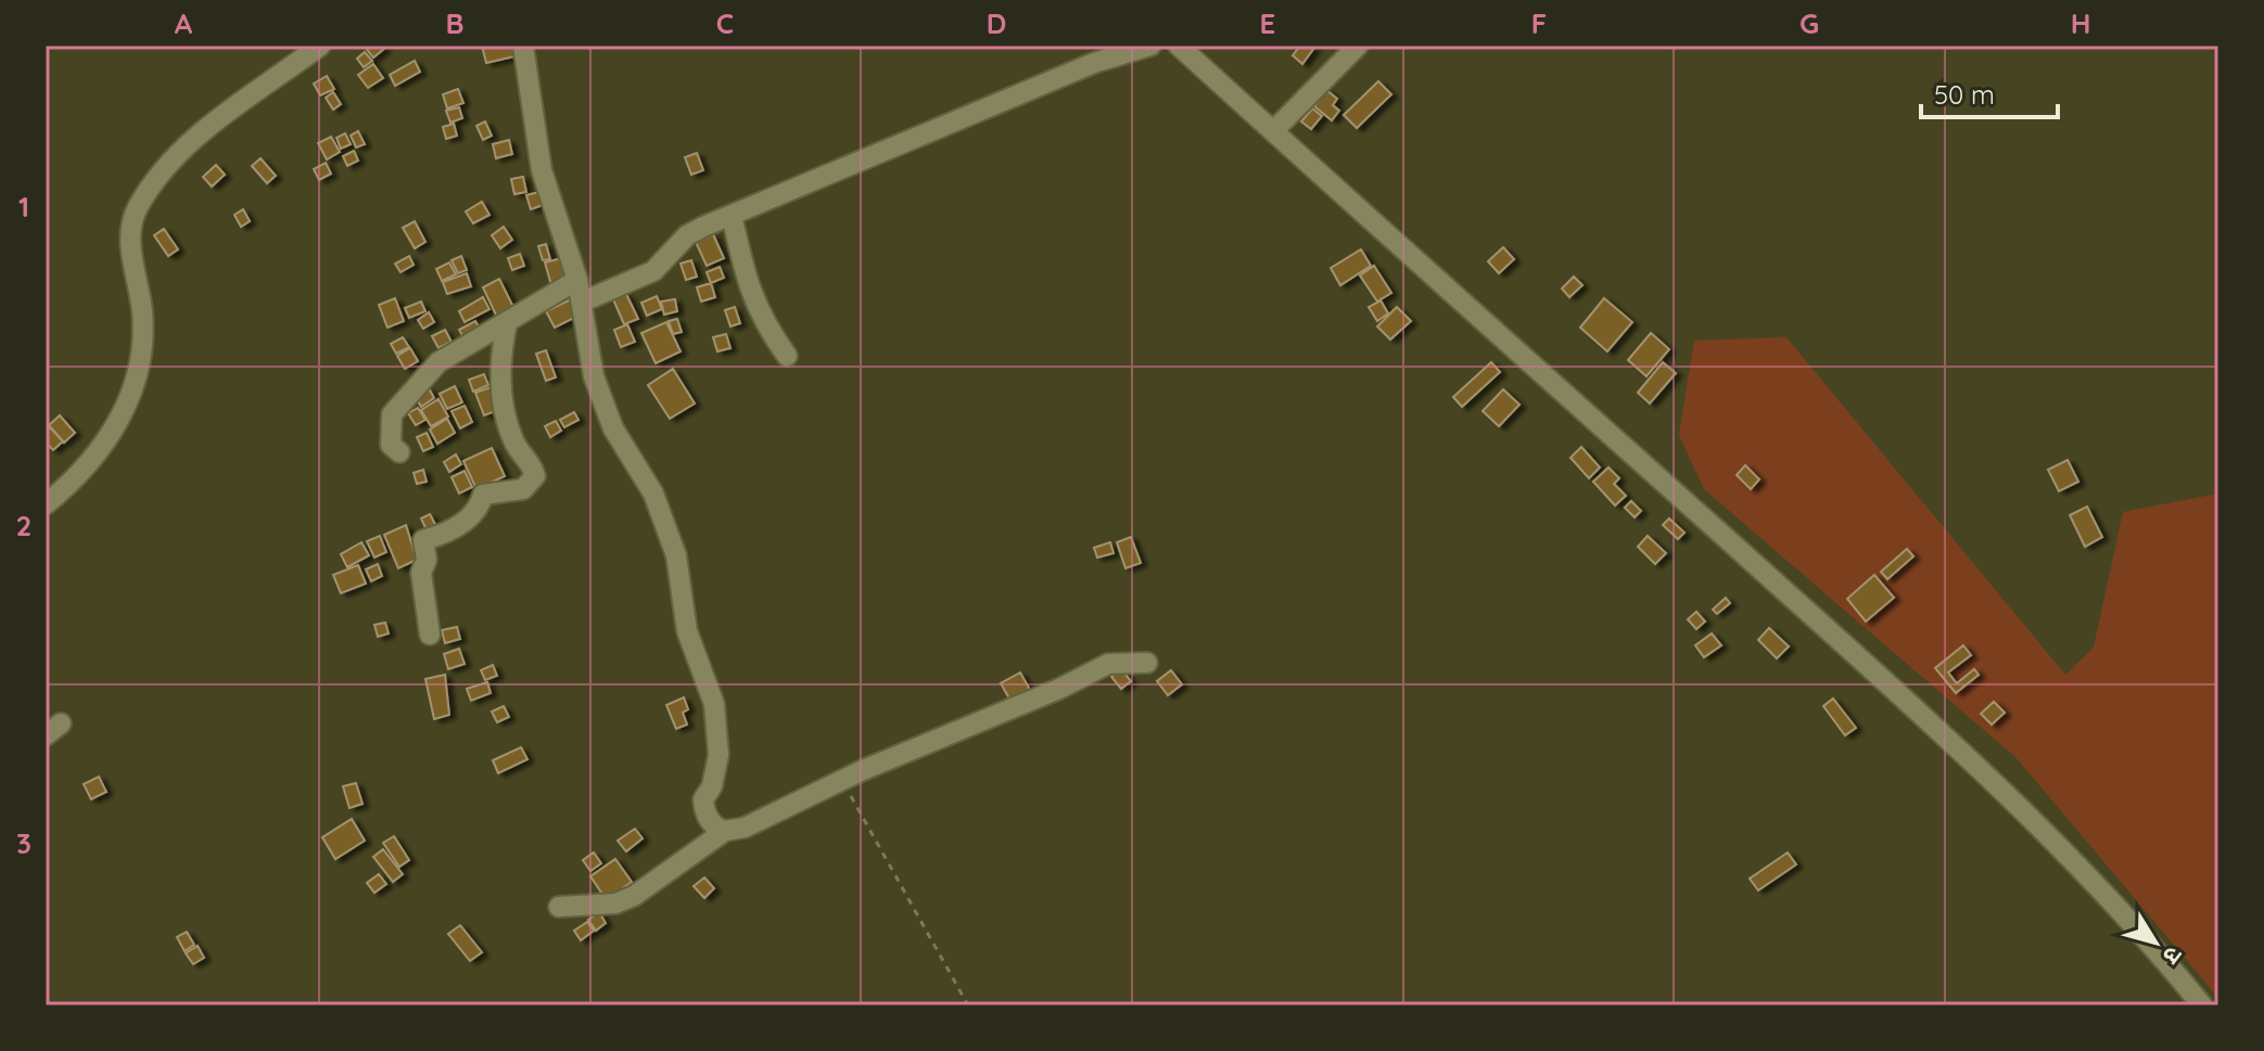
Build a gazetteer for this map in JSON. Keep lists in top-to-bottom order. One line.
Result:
{"scale_bar":"50 m","north":"bottom right","grid":{"columns":["A","B","C","D","E","F","G","H"],"rows":["1","2","3"]}}
